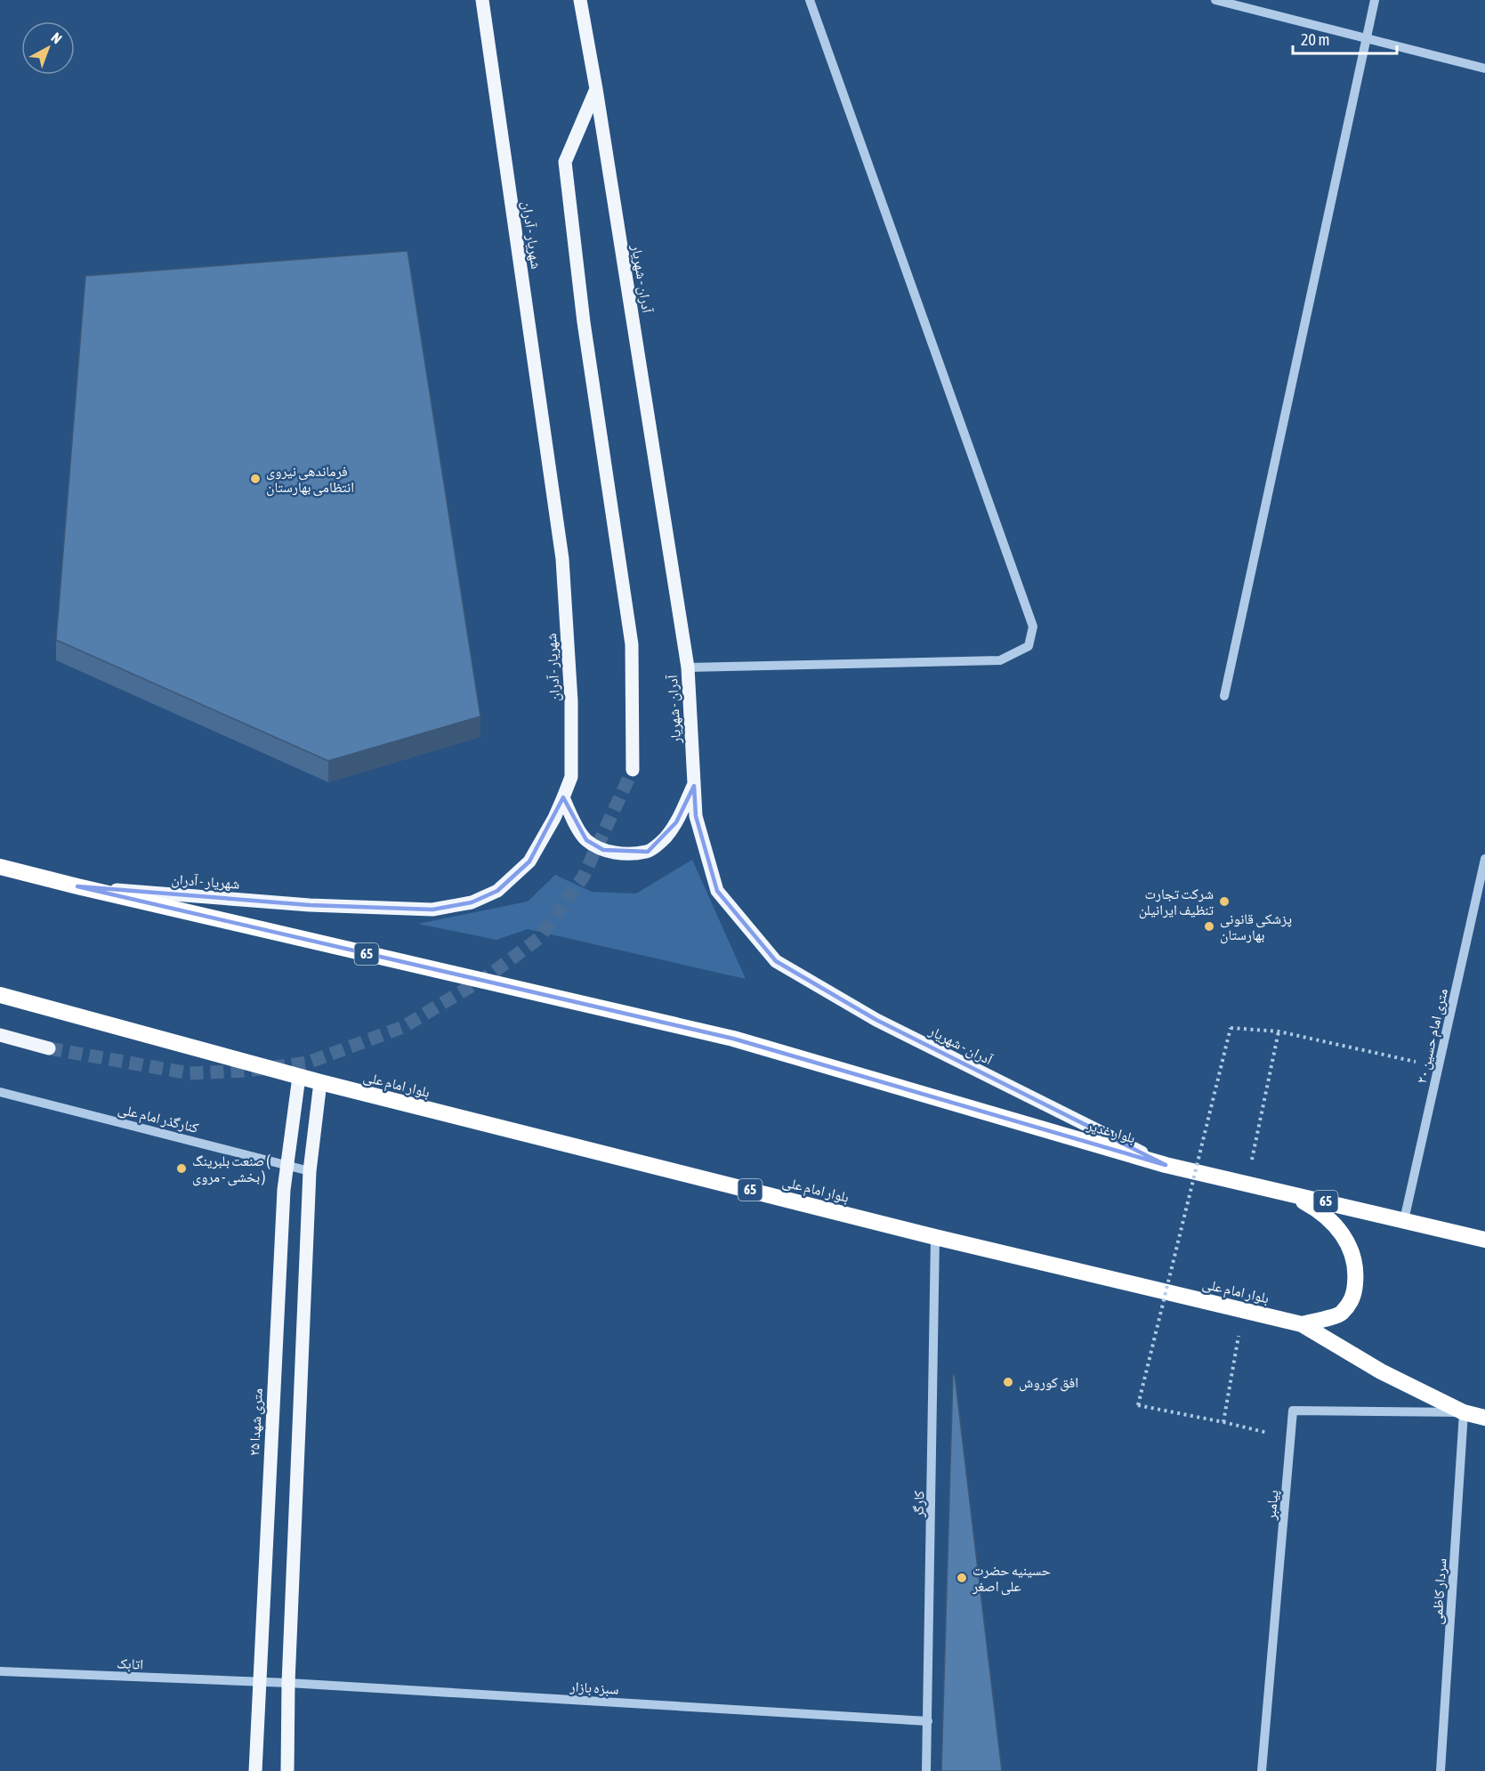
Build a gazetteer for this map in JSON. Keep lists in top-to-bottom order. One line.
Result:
{"streets":{"highway":["65","بلوار امام علی","بلوار غدیر"],"main road":["شهریار - آدران","آدران - شهریار","۲۵ متری شهدا"],"street":["۲۰ متری امام حسین","کنارگذر امام علی","کارگر","پیامبر","سردار کاظمی","اتابک","سبزه بازار"]},"crossings":[["شهریار - آدران","65"],["شهریار - آدران","بلوار غدیر"],["آدران - شهریار","بلوار غدیر"],["65","بلوار غدیر"],["۲۰ متری امام حسین","بلوار غدیر"],["بلوار امام علی","۲۵ متری شهدا"],["بلوار امام علی","کارگر"],["بلوار امام علی","پیامبر"],["بلوار امام علی","سردار کاظمی"],["کنارگذر امام علی","۲۵ متری شهدا"],["۲۵ متری شهدا","اتابک"],["۲۵ متری شهدا","سبزه بازار"],["کارگر","سبزه بازار"],["پیامبر","سردار کاظمی"],["اتابک","سبزه بازار"]],"places":["فرماندهی نیروی انتظامی بهارستان","شرکت تجارت تنظیف ایرانیلن","پزشکی قانونی بهارستان","صنعت بلبرینگ ( بخشی - مروی )","افق کوروش","حسینیه حضرت علی اصغر"],"scale_bar":"20 m","north":"top right"}
